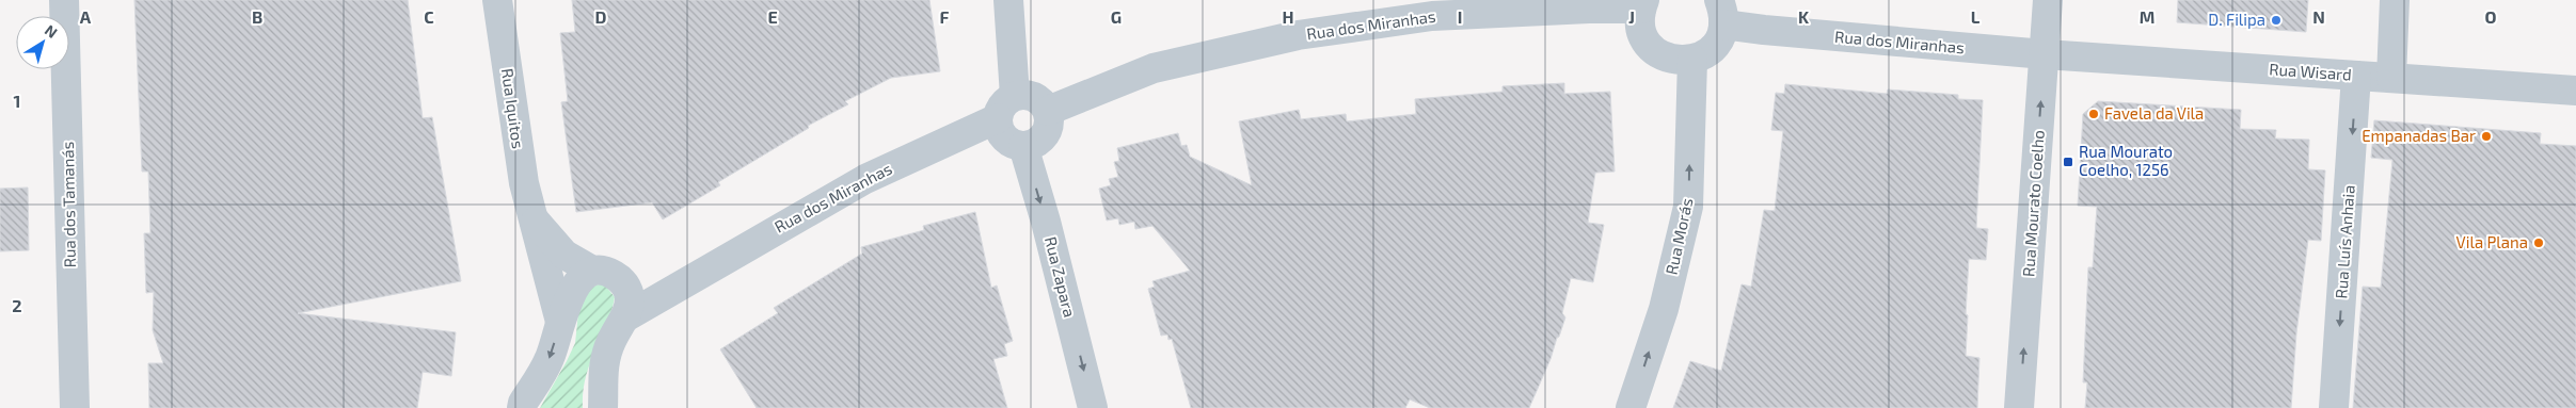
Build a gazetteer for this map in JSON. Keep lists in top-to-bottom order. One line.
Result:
{"streets":{"street":["Rua dos Miranhas","Rua Wisard","Rua Iquitos","Rua Mourato Coelho","Rua dos Tamanás","Rua Morás","Rua Luís Anhaia","Rua Zapara"]},"crossings":[["Rua dos Miranhas","Rua Wisard"],["Rua dos Miranhas","Rua Iquitos"],["Rua dos Miranhas","Rua Mourato Coelho"],["Rua dos Miranhas","Rua Zapara"],["Rua Wisard","Rua Mourato Coelho"],["Rua Wisard","Rua Luís Anhaia"]],"one_way":["Rua Mourato Coelho","Rua Morás","Rua Luís Anhaia","Rua Zapara"],"places":{"other":["D. Filipa","Favela da Vila","Empanadas Bar","Vila Plana"],"transit":["Rua Mourato Coelho, 1256"]},"north":"top right","grid":{"columns":["A","B","C","D","E","F","G","H","I","J","K","L","M","N","O"],"rows":["1","2"]}}
